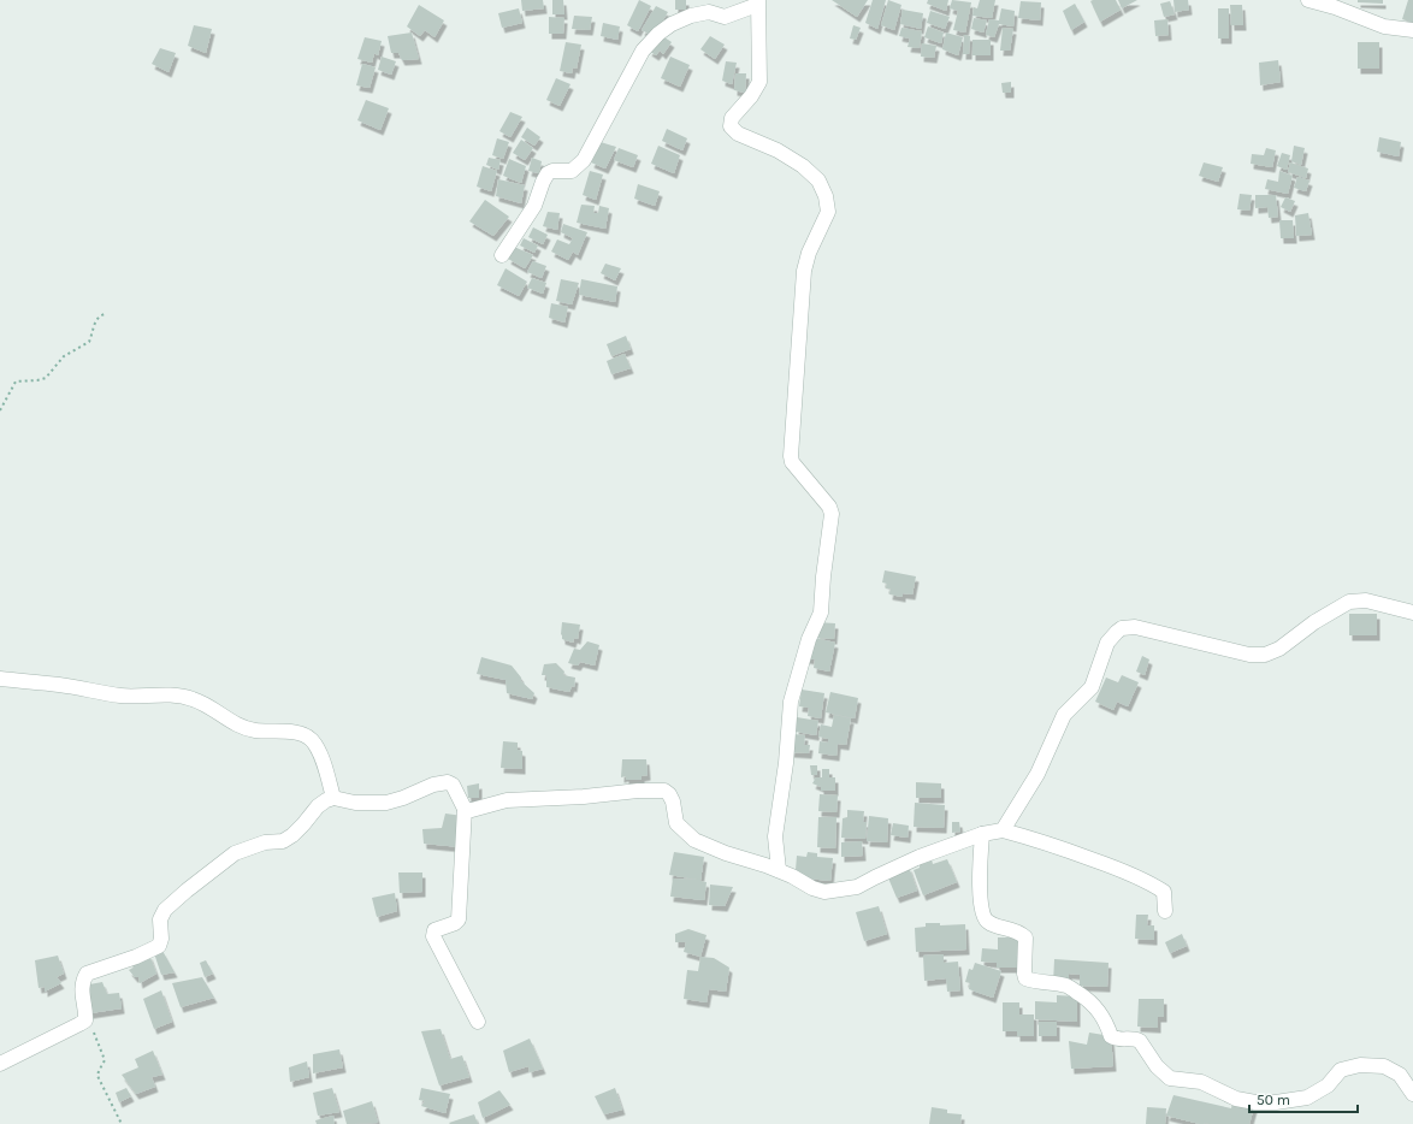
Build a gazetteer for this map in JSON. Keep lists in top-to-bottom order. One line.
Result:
{"scale_bar":"50 m"}
